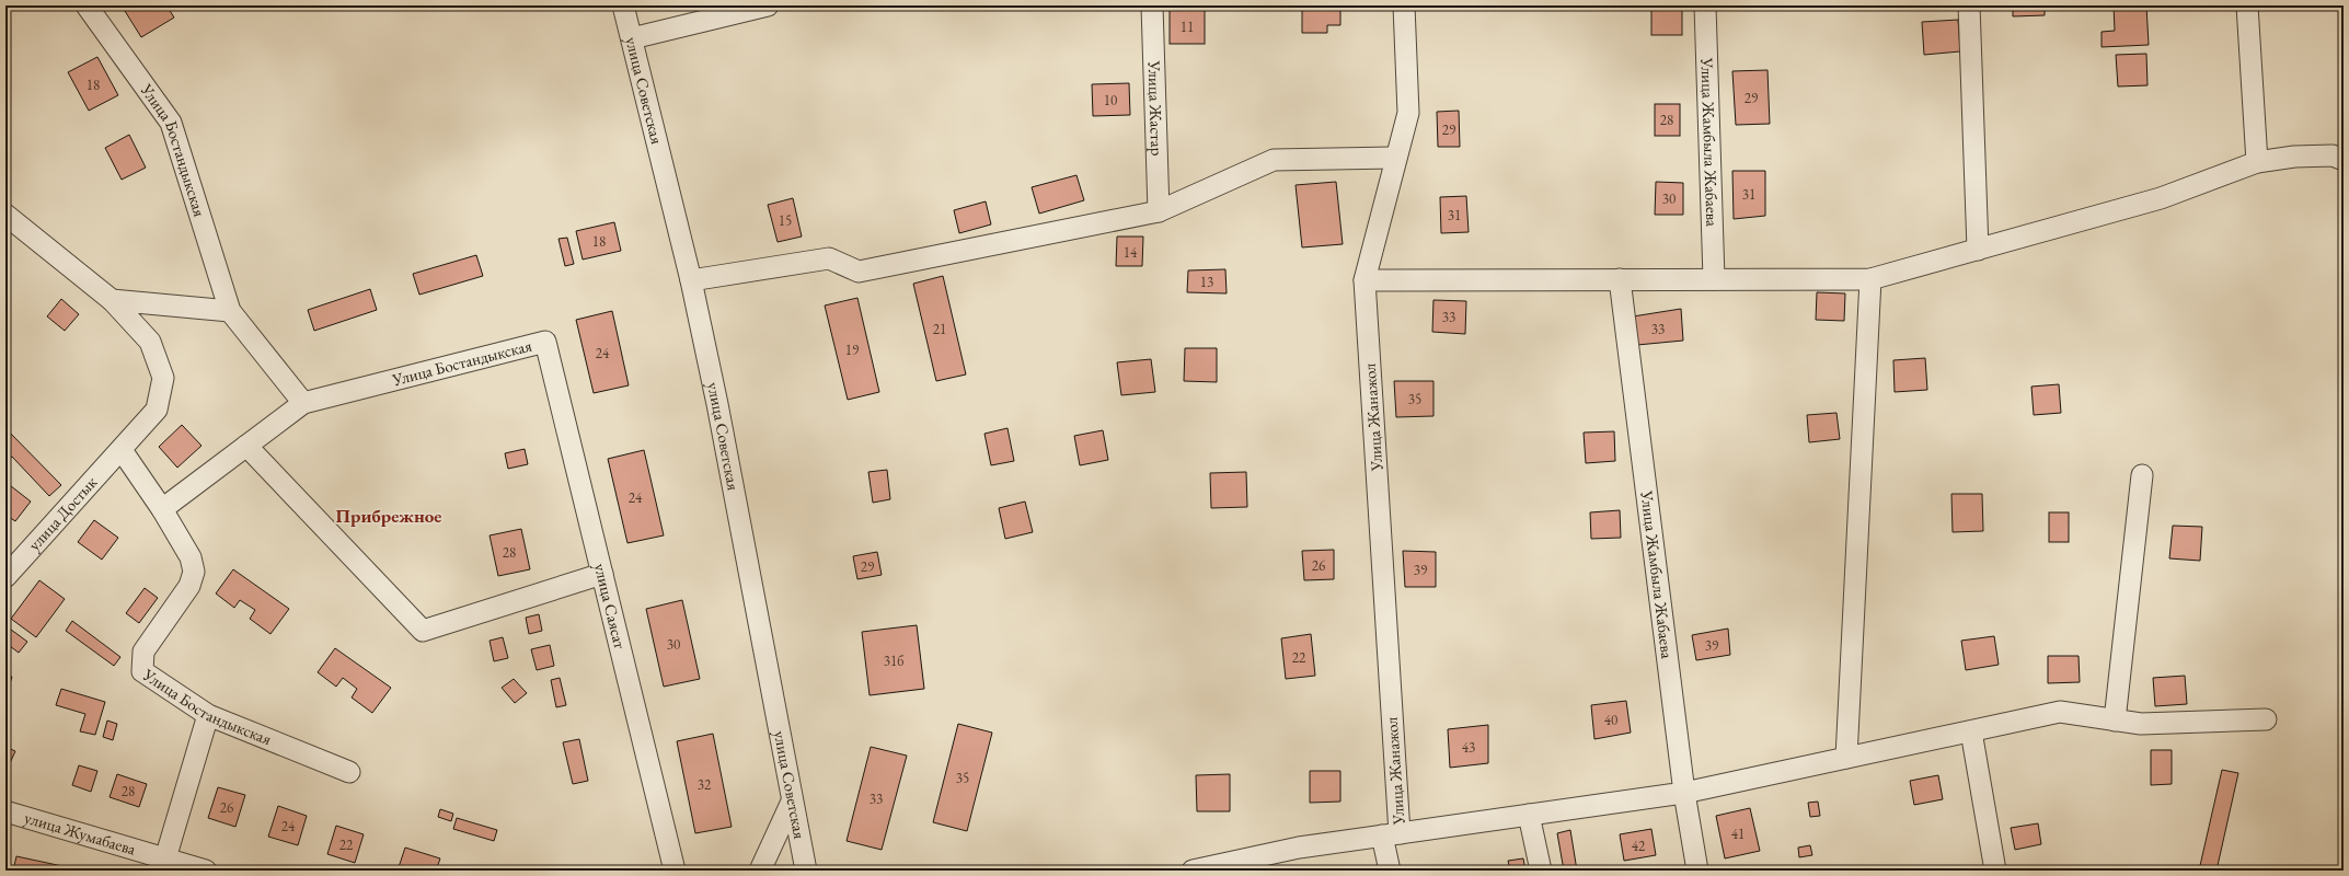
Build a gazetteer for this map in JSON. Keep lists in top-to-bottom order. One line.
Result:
{"streets":{"street":["улица Советская","Улица Жастар","Улица Жамбыла Жабаева","Улица Бостандыкская","Улица Жанажол","улица Достык","улица Саясат","улица Жумабаева"]},"crossings":[["Улица Бостандыкская","улица Достык"],["Улица Бостандыкская","улица Саясат"]],"districts":["Прибрежное"],"house_numbers":["11","18","29","10","28","29","31","30","31","15","18","14","13","33","21","33","19","24","35","24","28","26","29","39","30","39","22","31б","40","43","35","32","28","33","26","24","41","22","42"]}
